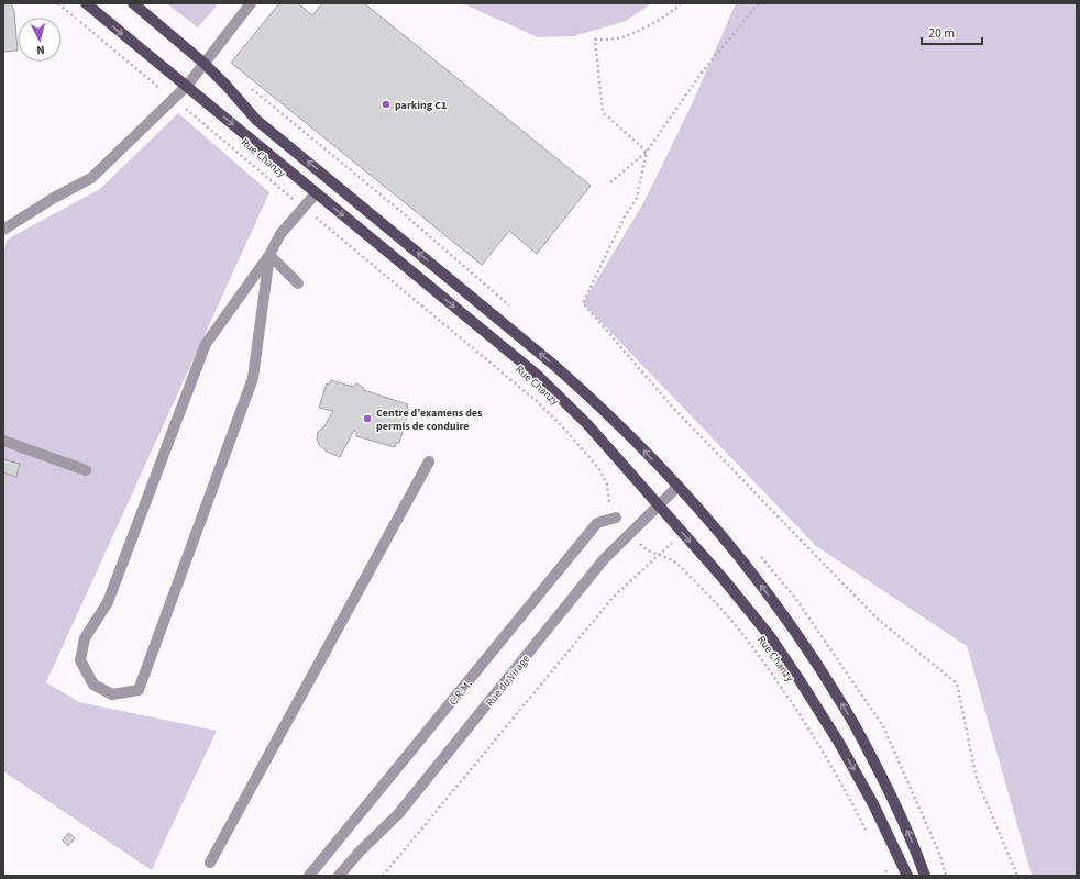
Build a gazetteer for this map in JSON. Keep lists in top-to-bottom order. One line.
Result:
{"streets":{"main road":["Rue Chanzy"],"street":["Rue du Virage","C.R.M."]},"crossings":[["Rue Chanzy","Rue du Virage"],["Rue Chanzy","C.R.M."]],"places":["parking C1","Centre d’examens des permis de conduire"],"scale_bar":"20 m","north":"bottom"}
